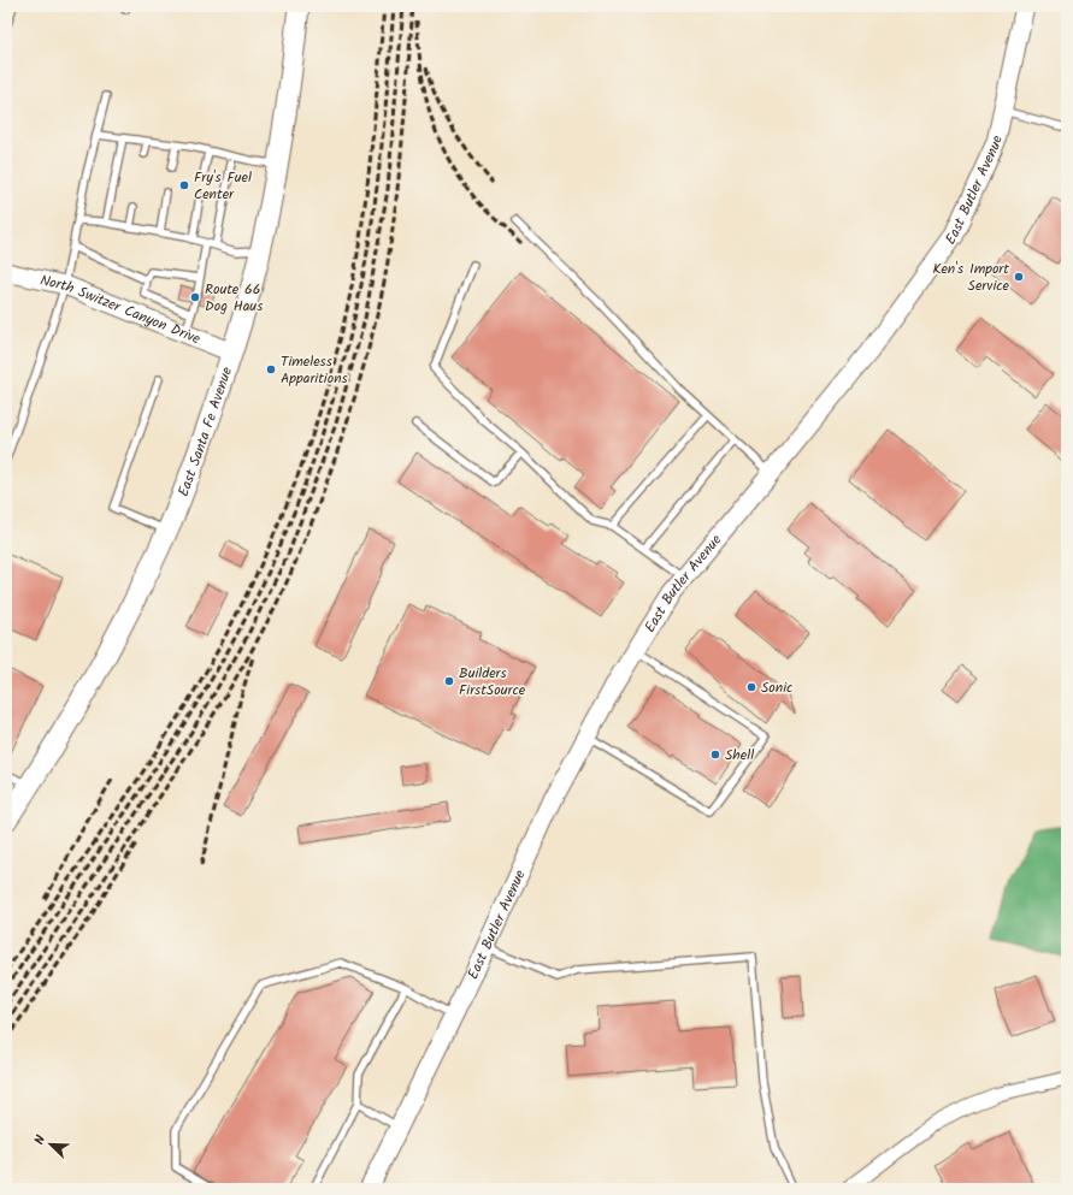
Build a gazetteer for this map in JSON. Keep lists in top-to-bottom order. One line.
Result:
{"streets":{"main road":["East Butler Avenue","North Switzer Canyon Drive","East Santa Fe Avenue"]},"crossings":[["North Switzer Canyon Drive","East Santa Fe Avenue"]],"places":["Fry's Fuel Center","Ken's Import Service","Route 66 Dog Haus","Timeless Apparitions","Builders FirstSource","Sonic","Shell"],"north":"top left"}
